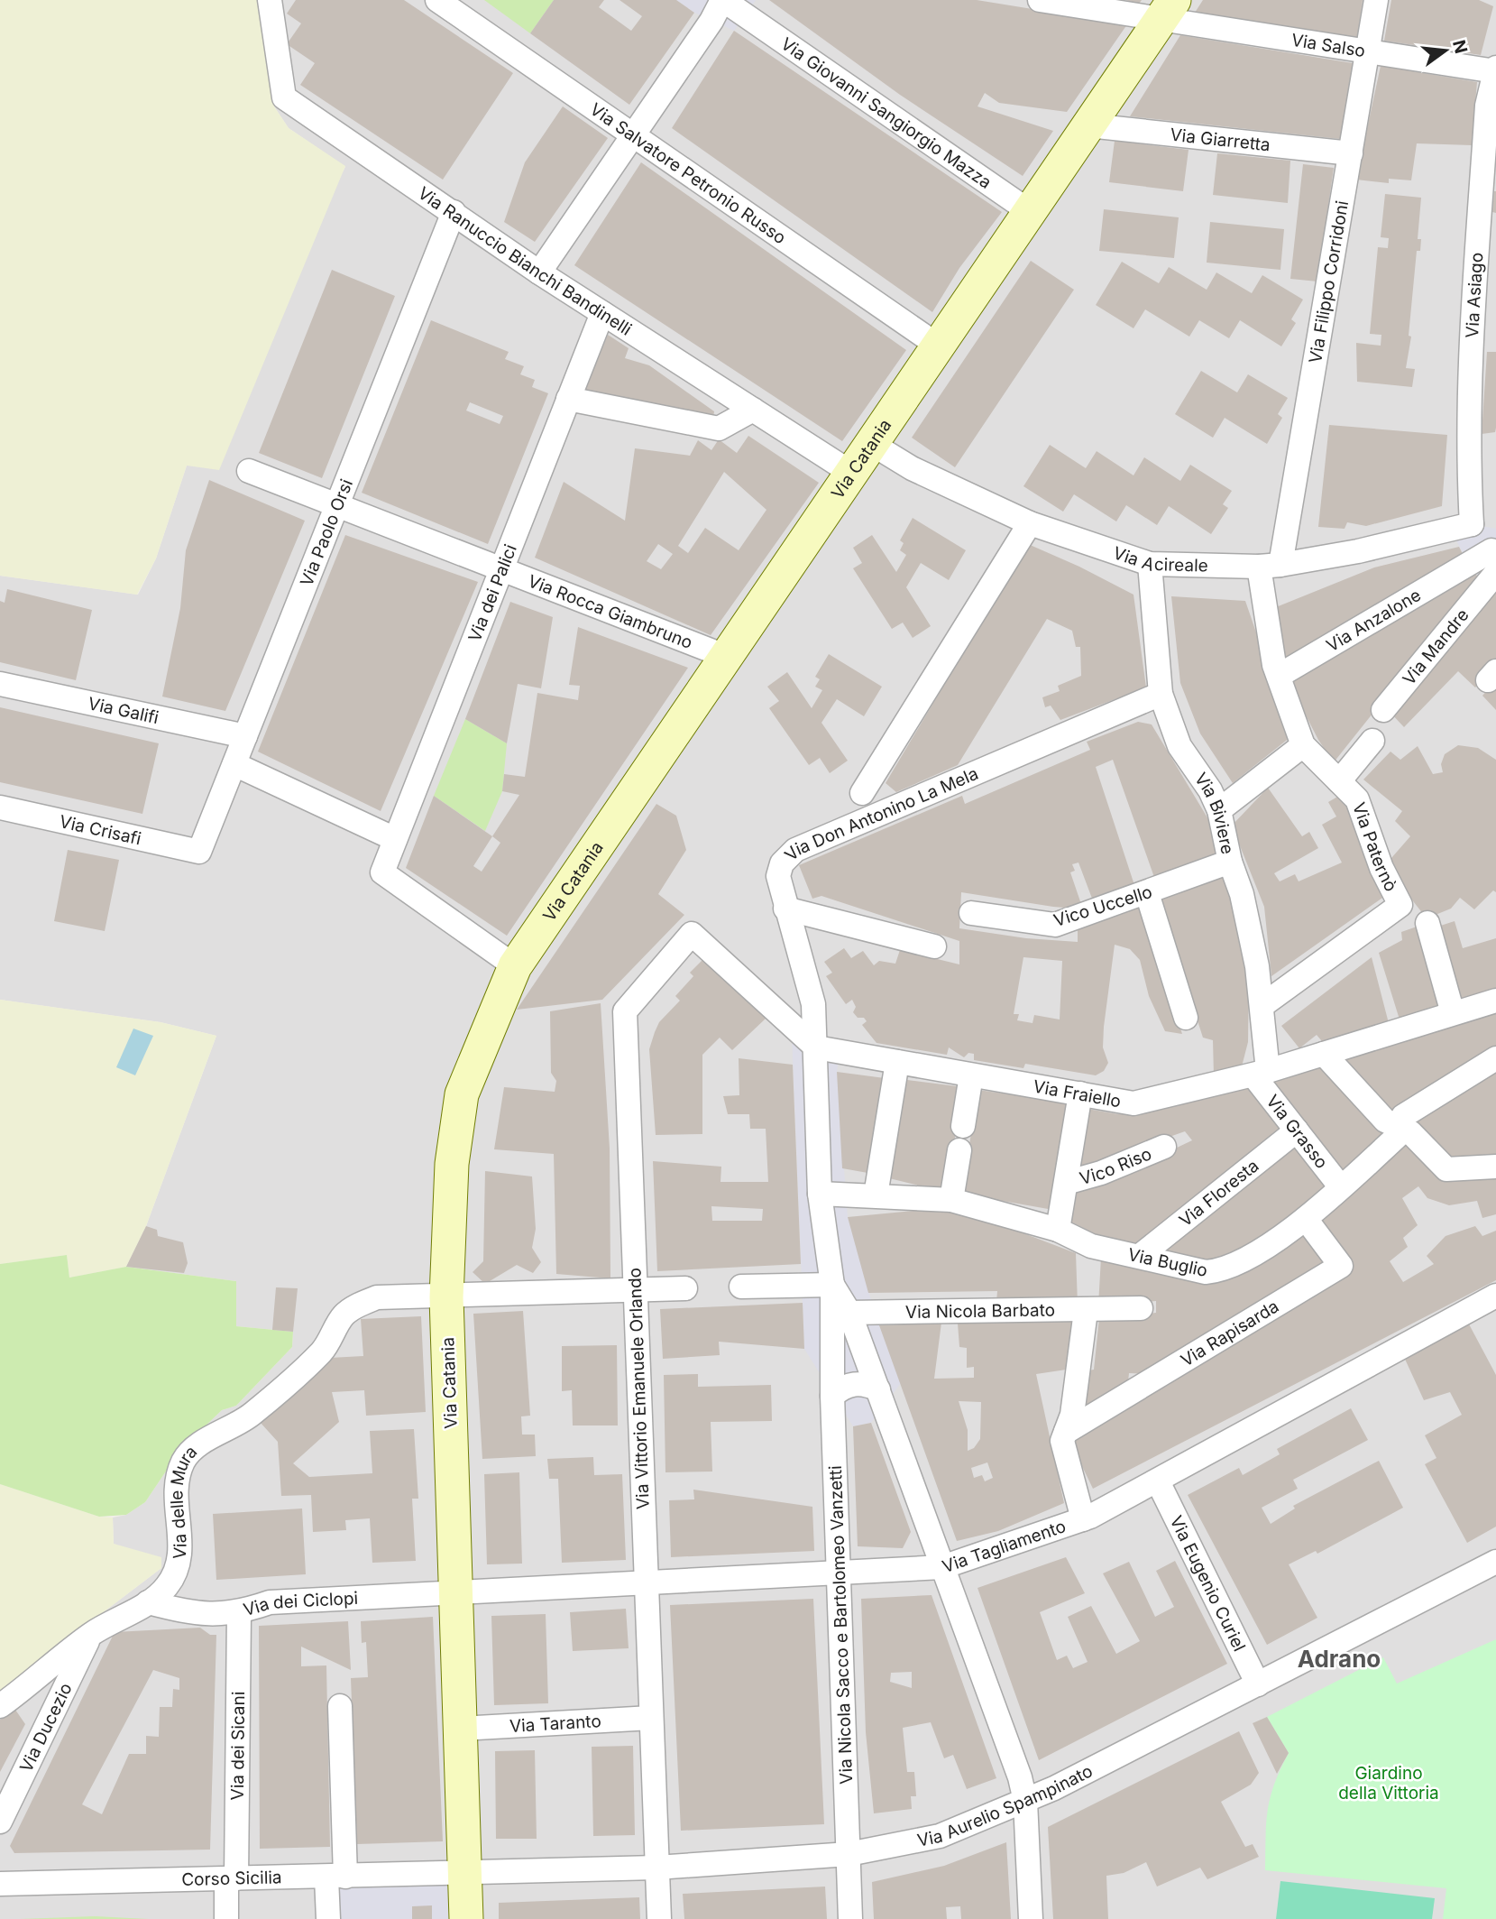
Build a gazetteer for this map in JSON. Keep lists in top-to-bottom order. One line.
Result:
{"streets":{"street":["Via Salso","Via Giovanni Sangiorgio Mazza","Via Giarretta","Via Salvatore Petronio Russo","Via Ranuccio Bianchi Bandinelli","Via Filippo Corridoni","Via Asiago","Via Catania","Via Paolo Orsi","Via Acireale","Via dei Palici","Via Rocca Giambruno","Via Anzalone","Via Mandre","Via Galifi","Via Don Antonino La Mela","Via Biviere","Via Crisafi","Via Paternò","Vico Uccello","Via Fraiello","Via Grasso","Vico Riso","Via Floresta","Via Buglio","Via Nicola Barbato","Via Rapisarda","Via Vittorio Emanuele Orlando","Via delle Mura","Via Tagliamento","Via Eugenio Curiel","Via dei Ciclopi","Via Nicola Sacco e Bartolomeo Vanzetti","Via Taranto","Via Ducezio","Via dei Sicani","Via Aurelio Spampinato","Corso Sicilia"]},"crossings":[["Via Salso","Via Filippo Corridoni"],["Via Salso","Via Asiago"],["Via Salso","Via Catania"],["Via Giovanni Sangiorgio Mazza","Via Catania"],["Via Giarretta","Via Filippo Corridoni"],["Via Giarretta","Via Catania"],["Via Salvatore Petronio Russo","Via Catania"],["Via Ranuccio Bianchi Bandinelli","Via Catania"],["Via Ranuccio Bianchi Bandinelli","Via Paolo Orsi"],["Via Ranuccio Bianchi Bandinelli","Via dei Palici"],["Via Filippo Corridoni","Via Acireale"],["Via Filippo Corridoni","Via Paternò"],["Via Asiago","Via Acireale"],["Via Catania","Via Acireale"],["Via Catania","Via dei Palici"],["Via Catania","Via Rocca Giambruno"],["Via Catania","Via delle Mura"],["Via Catania","Via Tagliamento"],["Via Catania","Via dei Ciclopi"],["Via Catania","Via Taranto"],["Via Catania","Via Aurelio Spampinato"],["Via Catania","Corso Sicilia"],["Via Paolo Orsi","Via Rocca Giambruno"],["Via Paolo Orsi","Via Galifi"],["Via Paolo Orsi","Via Crisafi"],["Via Acireale","Via Biviere"],["Via Acireale","Via Paternò"],["Via dei Palici","Via Rocca Giambruno"],["Via Anzalone","Via Mandre"],["Via Anzalone","Via Paternò"],["Via Don Antonino La Mela","Via Biviere"],["Via Don Antonino La Mela","Via Fraiello"],["Via Don Antonino La Mela","Via Buglio"],["Via Don Antonino La Mela","Via Vittorio Emanuele Orlando"],["Via Don Antonino La Mela","Via Nicola Sacco e Bartolomeo Vanzetti"],["Via Biviere","Via Paternò"],["Via Biviere","Vico Uccello"],["Via Biviere","Via Fraiello"],["Via Biviere","Via Grasso"],["Via Fraiello","Via Grasso"],["Via Fraiello","Via Vittorio Emanuele Orlando"],["Via Grasso","Via Floresta"],["Via Grasso","Via Buglio"],["Via Floresta","Via Buglio"],["Via Buglio","Via Rapisarda"],["Via Buglio","Via Nicola Sacco e Bartolomeo Vanzetti"],["Via Vittorio Emanuele Orlando","Via delle Mura"],["Via Vittorio Emanuele Orlando","Via Tagliamento"],["Via Vittorio Emanuele Orlando","Via Taranto"],["Via Vittorio Emanuele Orlando","Via Aurelio Spampinato"],["Via delle Mura","Via dei Ciclopi"],["Via delle Mura","Via Ducezio"],["Via Tagliamento","Via Eugenio Curiel"],["Via Tagliamento","Via dei Ciclopi"],["Via Tagliamento","Via Nicola Sacco e Bartolomeo Vanzetti"],["Via Eugenio Curiel","Via Aurelio Spampinato"],["Via dei Ciclopi","Via dei Sicani"],["Via Nicola Sacco e Bartolomeo Vanzetti","Via Aurelio Spampinato"],["Via dei Sicani","Corso Sicilia"],["Via Aurelio Spampinato","Corso Sicilia"]],"districts":["Adrano"],"parks":["Giardino della Vittoria"],"north":"right"}
